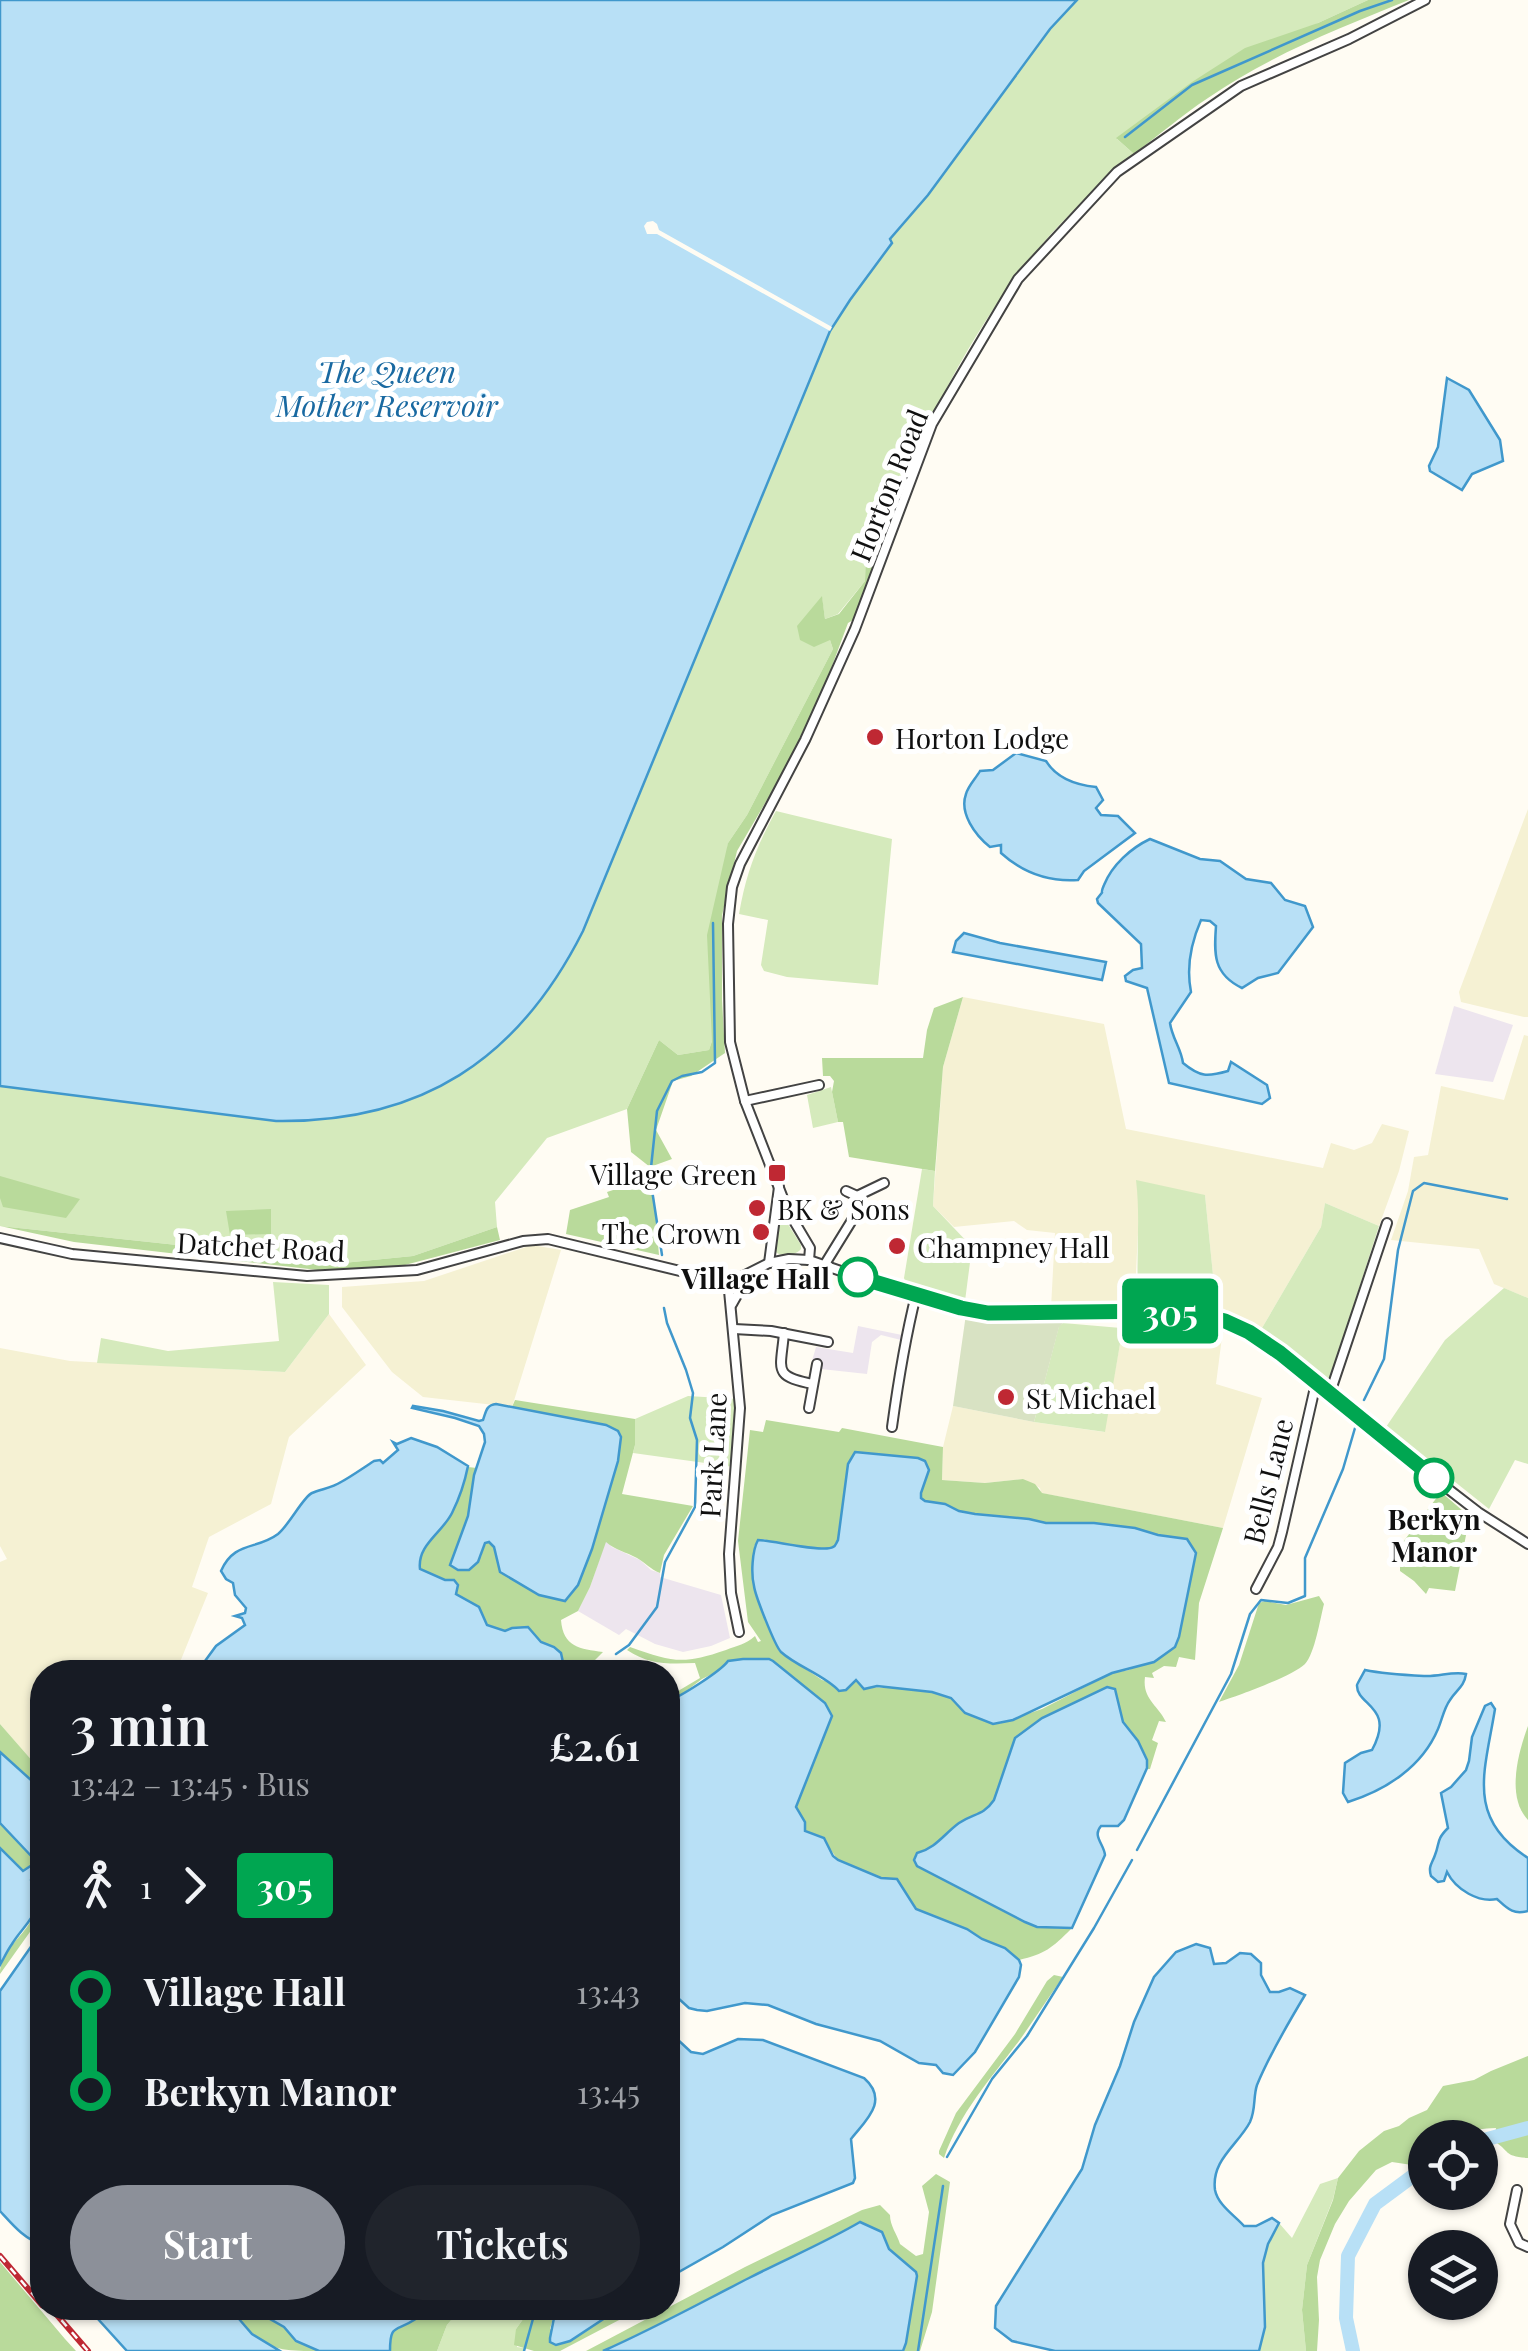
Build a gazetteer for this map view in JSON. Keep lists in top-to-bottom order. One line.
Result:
{"streets":{"street":["Horton Road","Datchet Road","Park Lane","Bells Lane"]},"crossings":[["Horton Road","Datchet Road"],["Datchet Road","Park Lane"],["Datchet Road","Bells Lane"]],"water":["The Queen Mother Reservoir"],"places":{"other":["Horton Lodge","BK & Sons","The Crown","Champney Hall","Village Hall","St Michael","Berkyn Manor"],"transit":["Village Green"]},"lines":["bus line 305"],"page":{"on_map":"305","heading":["3 min","13:42 – 13:45 · Bus","£2.61"],"legs":["1","305"],"list":[{"name":"Village Hall","value":"13:43"},{"name":"Berkyn Manor","value":"13:45"}],"buttons":["Start","Tickets"]}}
